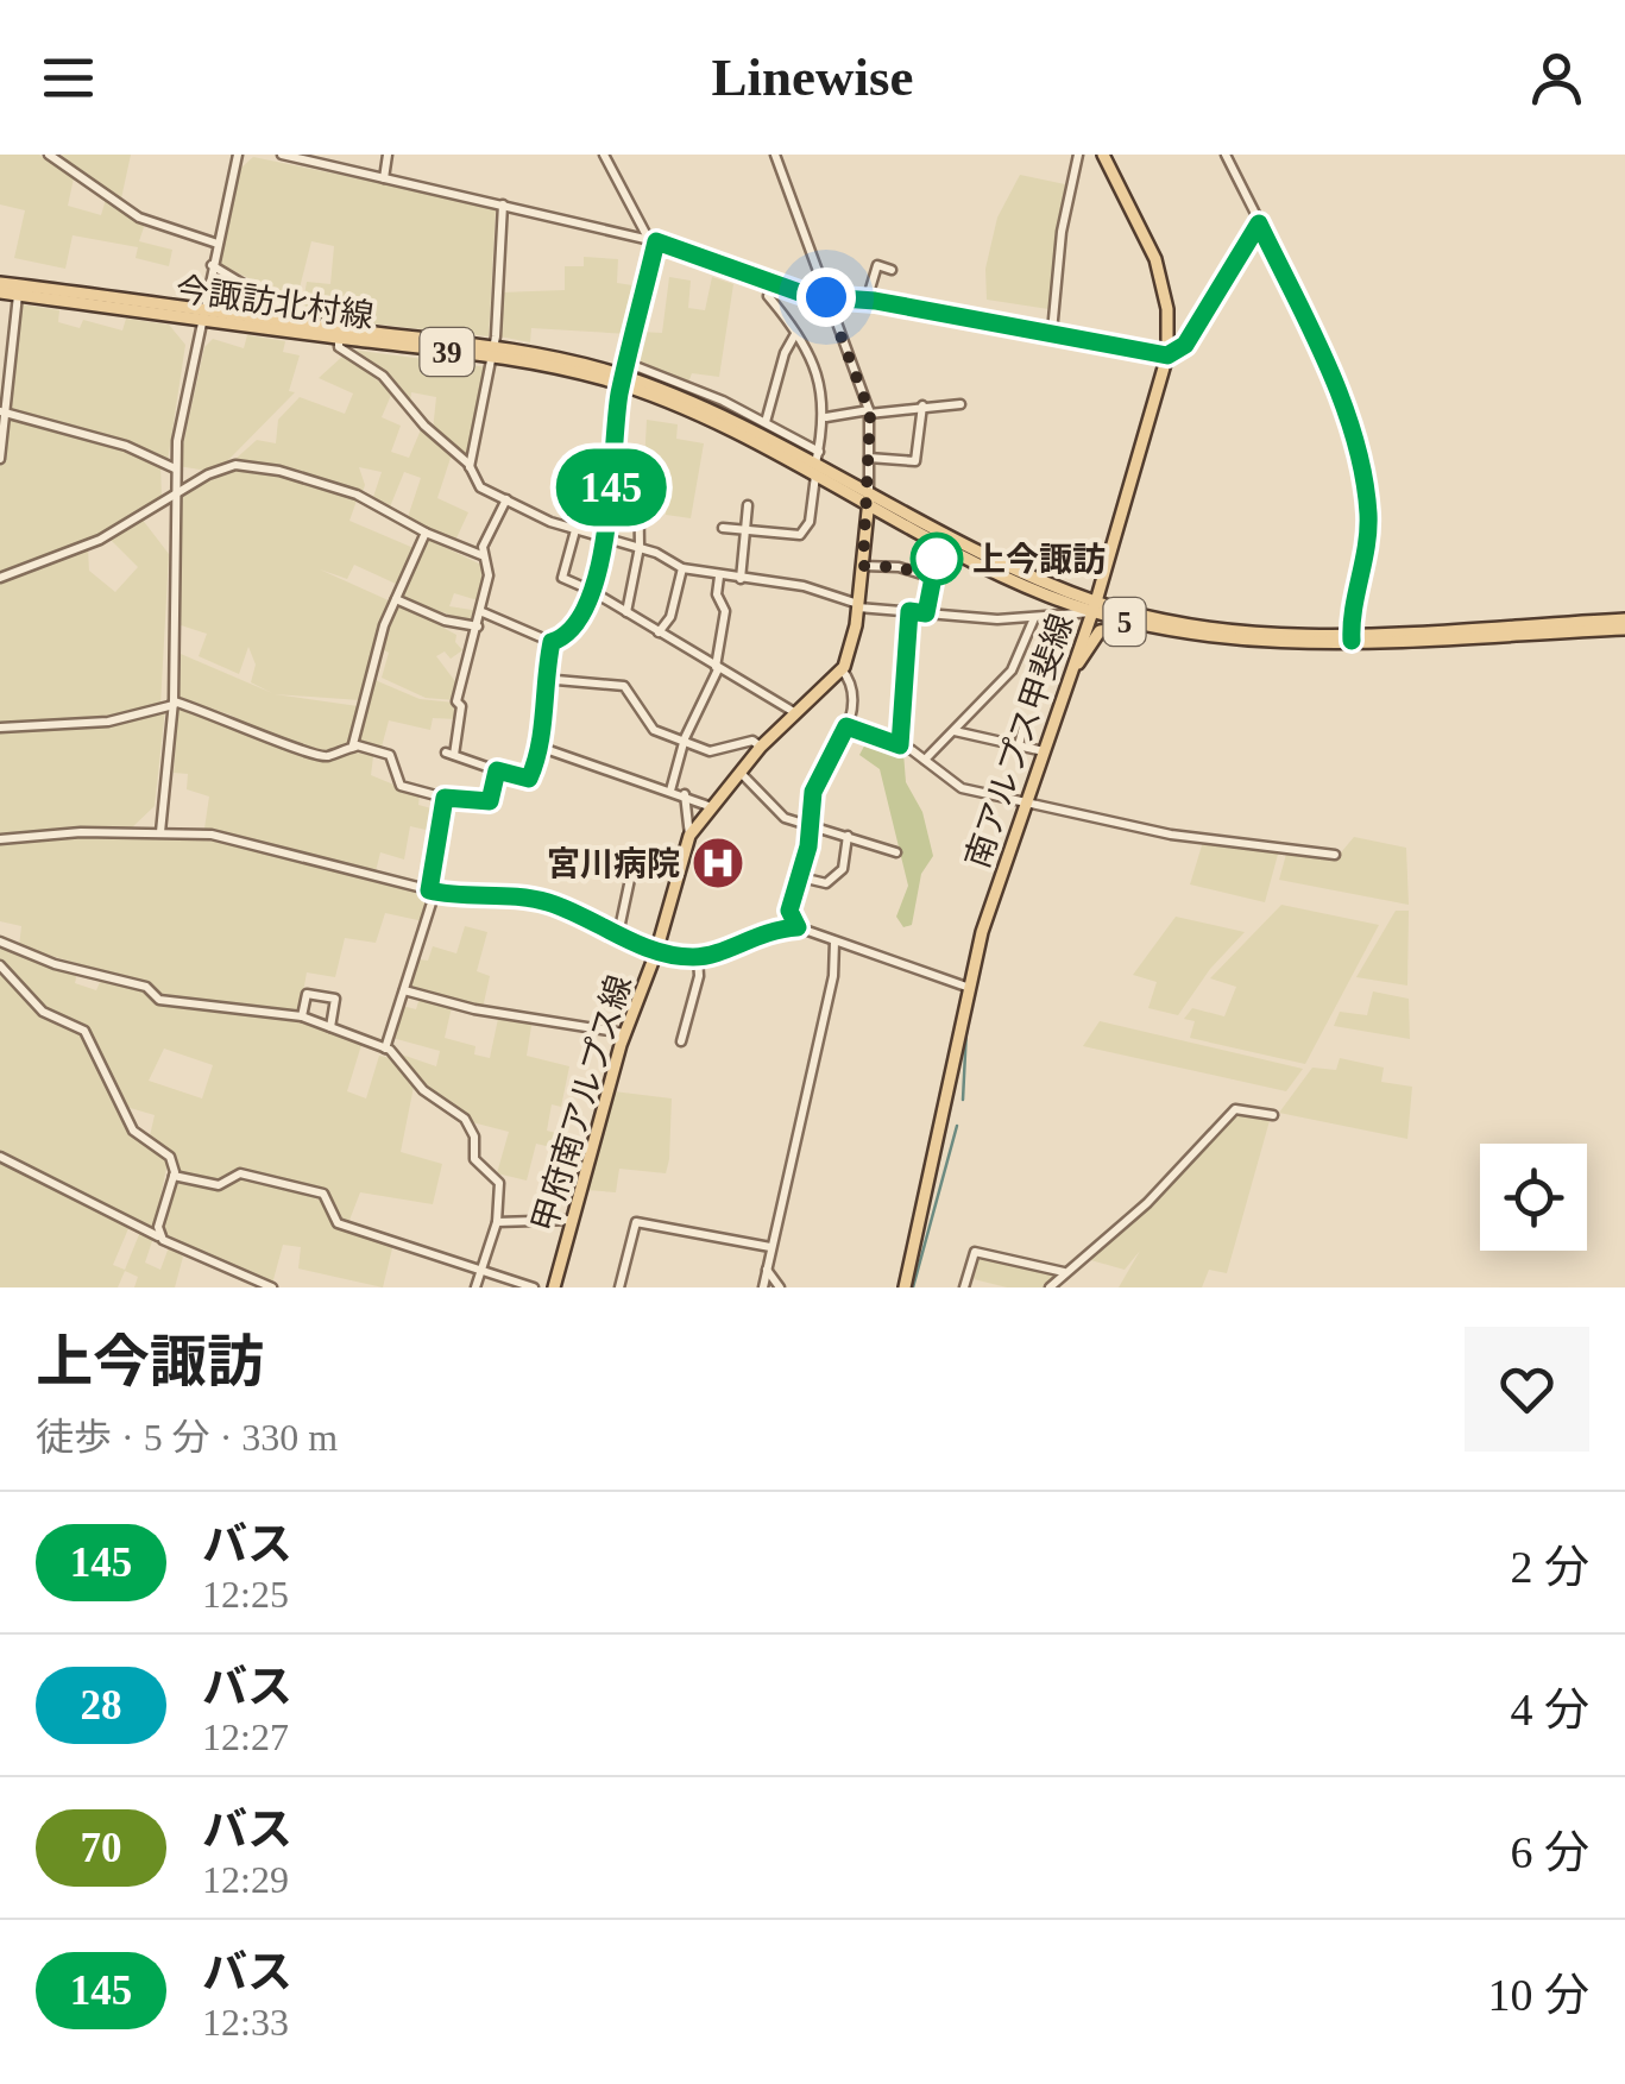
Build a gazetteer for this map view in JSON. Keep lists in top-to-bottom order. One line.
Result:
{"streets":{"main road":["今諏訪北村線","39","5","南アルプス甲斐線","甲府南アルプス線"]},"crossings":[["今諏訪北村線","5"],["5","南アルプス甲斐線"]],"places":{"other":["上今諏訪"],"hospital":["宮川病院"]},"lines":["bus line 145"],"page":{"header":"Linewise","on_map":"145","heading":["上今諏訪","徒歩 · 5 分 · 330 m"],"list":[{"mark":"145","name":"バス","note":"12:25","value":"2 分"},{"mark":"28","name":"バス","note":"12:27","value":"4 分"},{"mark":"70","name":"バス","note":"12:29","value":"6 分"},{"mark":"145","name":"バス","note":"12:33","value":"10 分"}]}}
